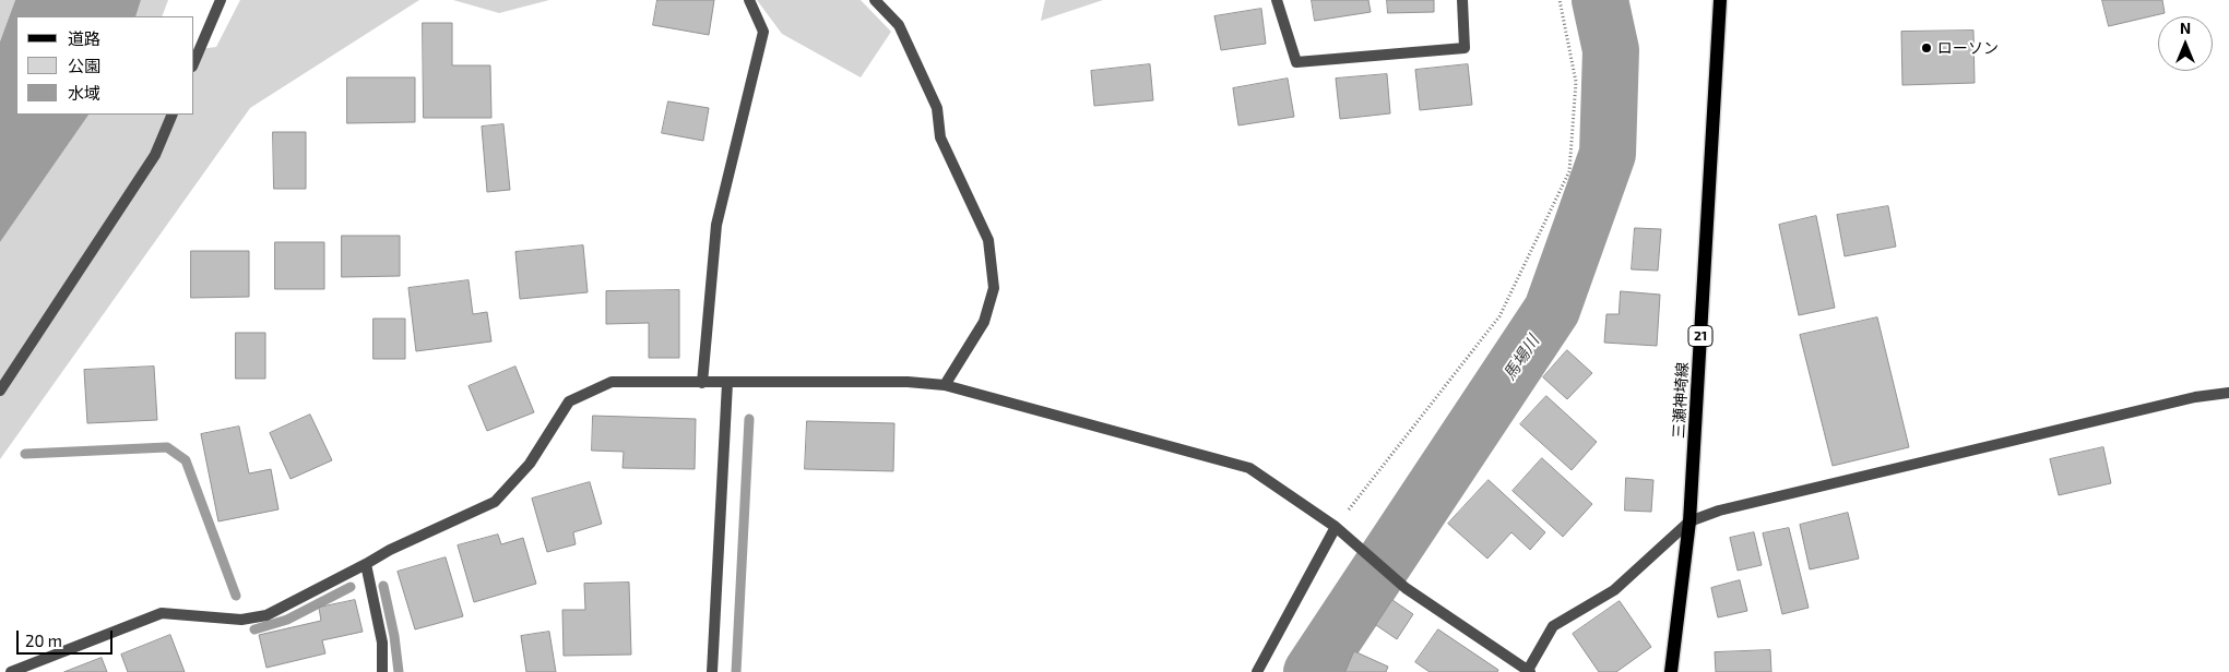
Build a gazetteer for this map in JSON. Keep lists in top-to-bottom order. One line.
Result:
{"streets":{"main road":["21","三瀬神埼線"]},"water":["馬場川"],"places":["ローソン"],"legend":["道路","公園","水域"],"scale_bar":"20 m","north":"top"}
